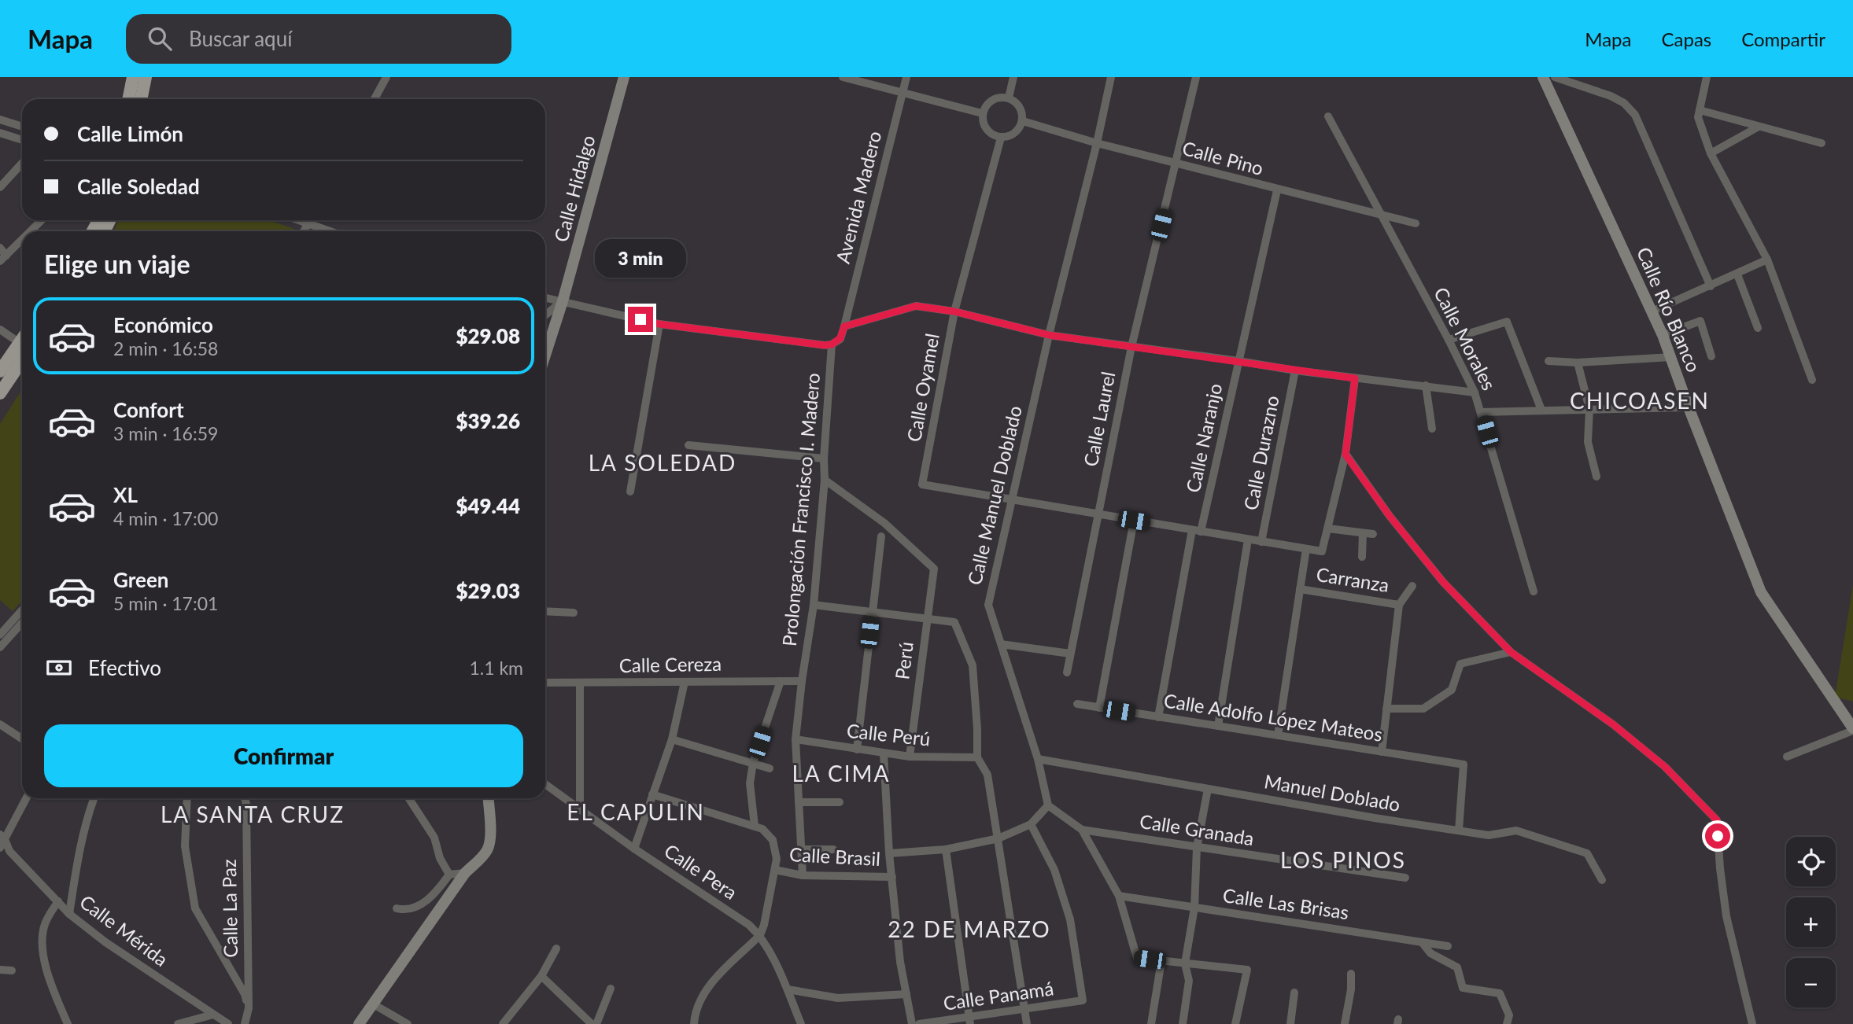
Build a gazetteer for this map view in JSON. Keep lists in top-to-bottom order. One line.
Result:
{"streets":{"street":["Calle Pino","Calle Hidalgo","Avenida Madero","Calle Río Blanco","Calle Morales","Calle Oyamel","Calle Laurel","Calle Naranjo","Calle Durazno","Calle Manuel Doblado","Prolongación Francisco I. Madero","Carranza","Perú","Calle Cereza","Calle Adolfo López Mateos","Calle Perú","Manuel Doblado","Calle Granada","Calle Brasil","Calle Pera","Calle Las Brisas","Calle La Paz","Calle Mérida","Calle Panamá"]},"crossings":[["Calle Pino","Calle Morales"],["Calle Pino","Calle Oyamel"],["Calle Pino","Calle Laurel"],["Calle Pino","Calle Naranjo"],["Calle Pino","Calle Manuel Doblado"],["Calle Oyamel","Calle Manuel Doblado"],["Calle Naranjo","Calle Adolfo López Mateos"],["Calle Manuel Doblado","Manuel Doblado"],["Prolongación Francisco I. Madero","Perú"],["Prolongación Francisco I. Madero","Calle Cereza"],["Prolongación Francisco I. Madero","Calle Perú"],["Prolongación Francisco I. Madero","Calle Brasil"],["Perú","Calle Perú"],["Calle Adolfo López Mateos","Manuel Doblado"],["Calle Perú","Calle Brasil"]],"districts":["CHICOASEN","LA SOLEDAD","LA CIMA","EL CAPULIN","LA SANTA CRUZ","LOS PINOS","22 DE MARZO"],"page":{"header":"Mapa","search":"Buscar aquí","nav":["Mapa","Capas","Compartir"],"banner":["Calle Limón","Calle Soledad"],"heading":"Elige un viaje","bubble":"3 min","list":[{"name":"Económico","note":"2 min · 16:58","value":"$29.08"},{"name":"Confort","note":"3 min · 16:59","value":"$39.26"},{"name":"XL","note":"4 min · 17:00","value":"$49.44"},{"name":"Green","note":"5 min · 17:01","value":"$29.03"}],"pay":["Efectivo","1.1 km"],"buttons":"Confirmar","map_buttons":["+","−"]}}
